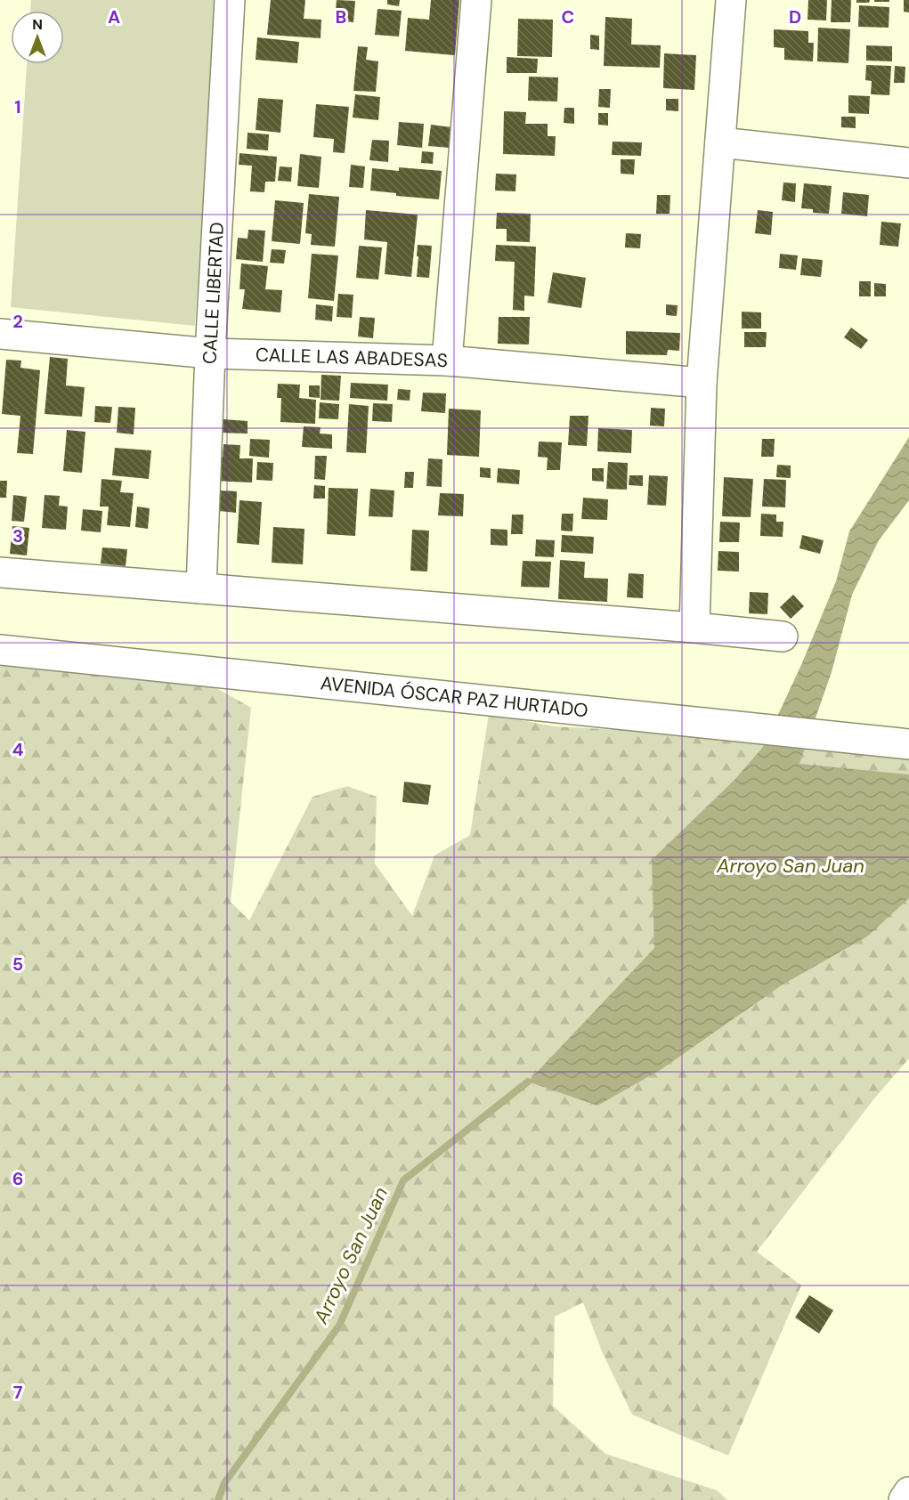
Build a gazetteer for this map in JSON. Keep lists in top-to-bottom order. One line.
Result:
{"streets":{"street":["CALLE LIBERTAD","CALLE LAS ABADESAS","AVENIDA ÓSCAR PAZ HURTADO"]},"crossings":[["CALLE LIBERTAD","CALLE LAS ABADESAS"]],"water":["Arroyo San Juan"],"north":"top","grid":{"columns":["A","B","C","D"],"rows":["1","2","3","4","5","6","7"]}}
